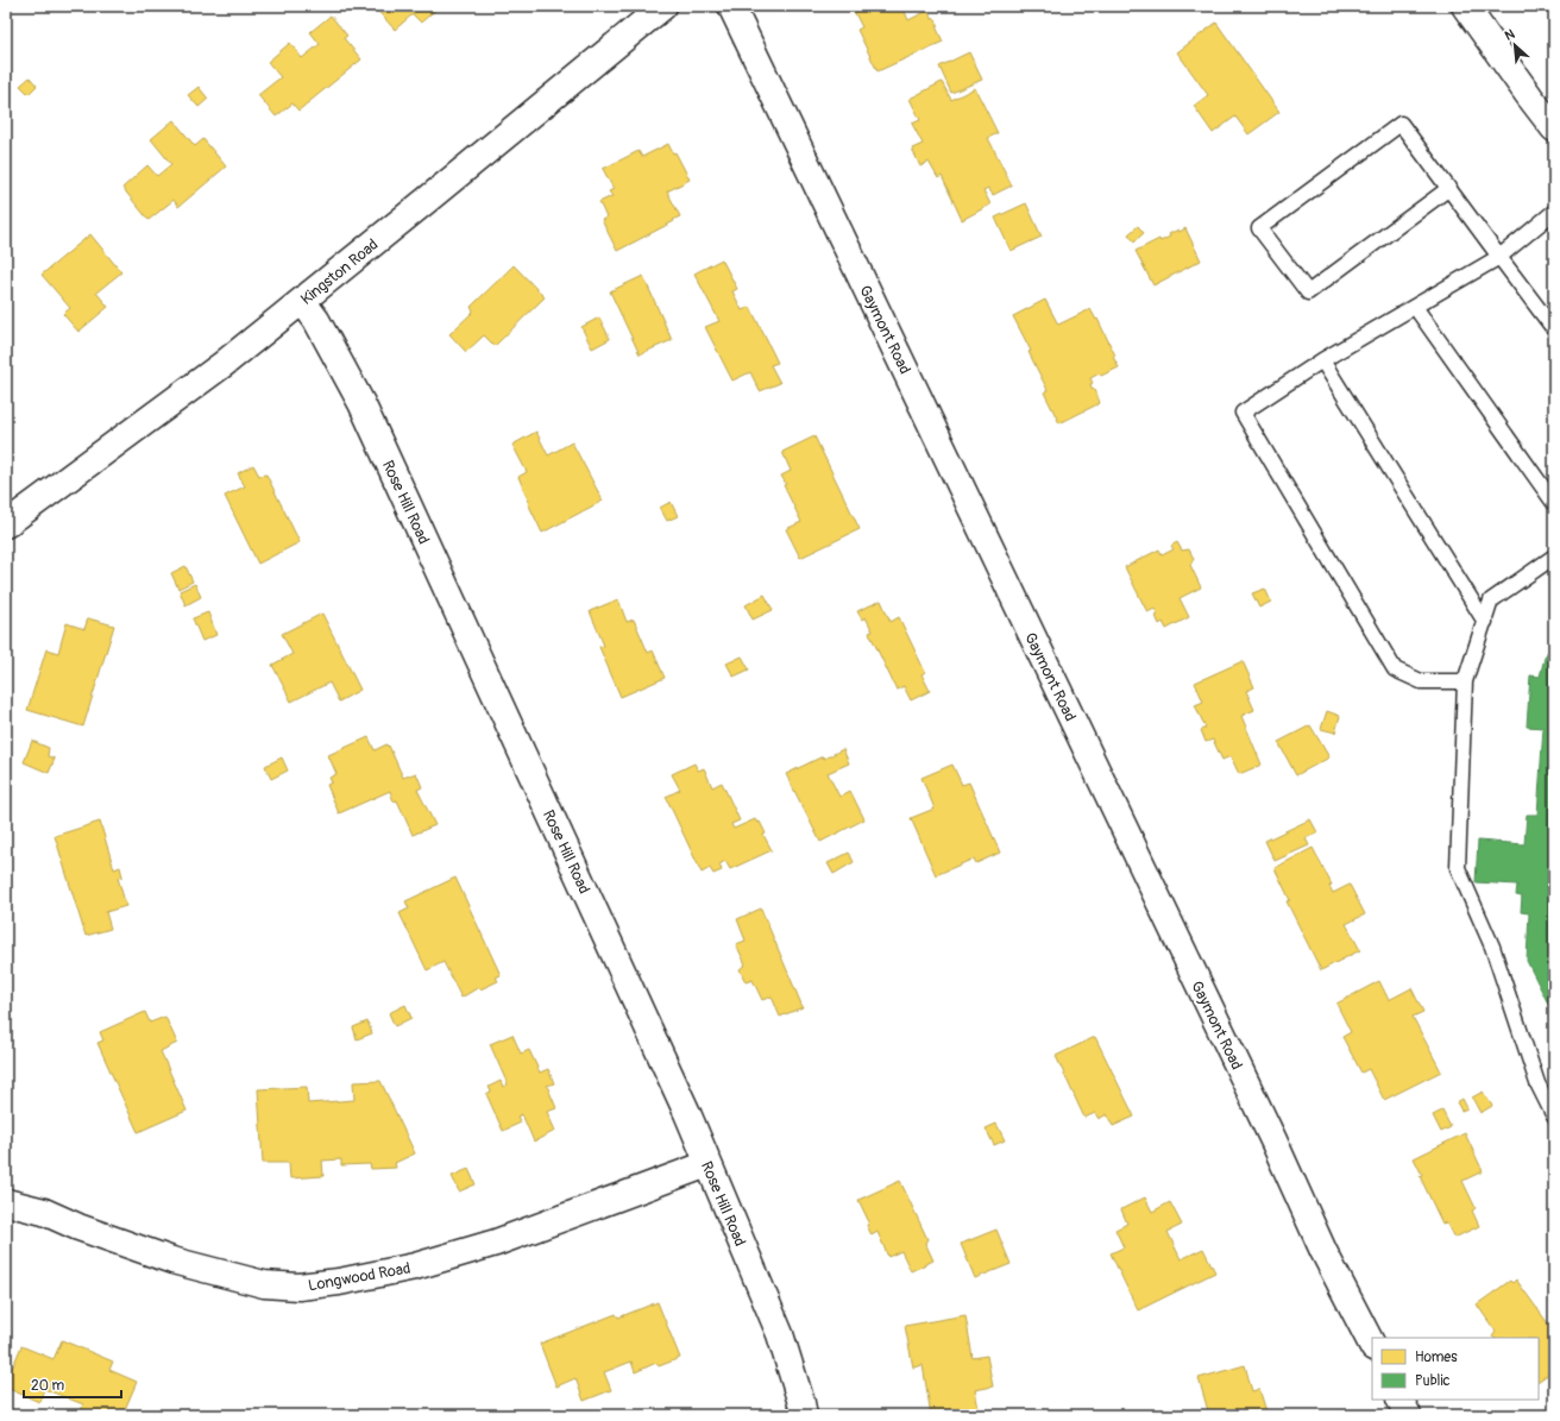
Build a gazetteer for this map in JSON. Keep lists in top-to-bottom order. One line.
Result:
{"streets":{"street":["Kingston Road","Gaymont Road","Rose Hill Road","Longwood Road"]},"crossings":[["Kingston Road","Rose Hill Road"],["Rose Hill Road","Longwood Road"]],"legend":["Homes","Public"],"scale_bar":"20 m","north":"top left"}
